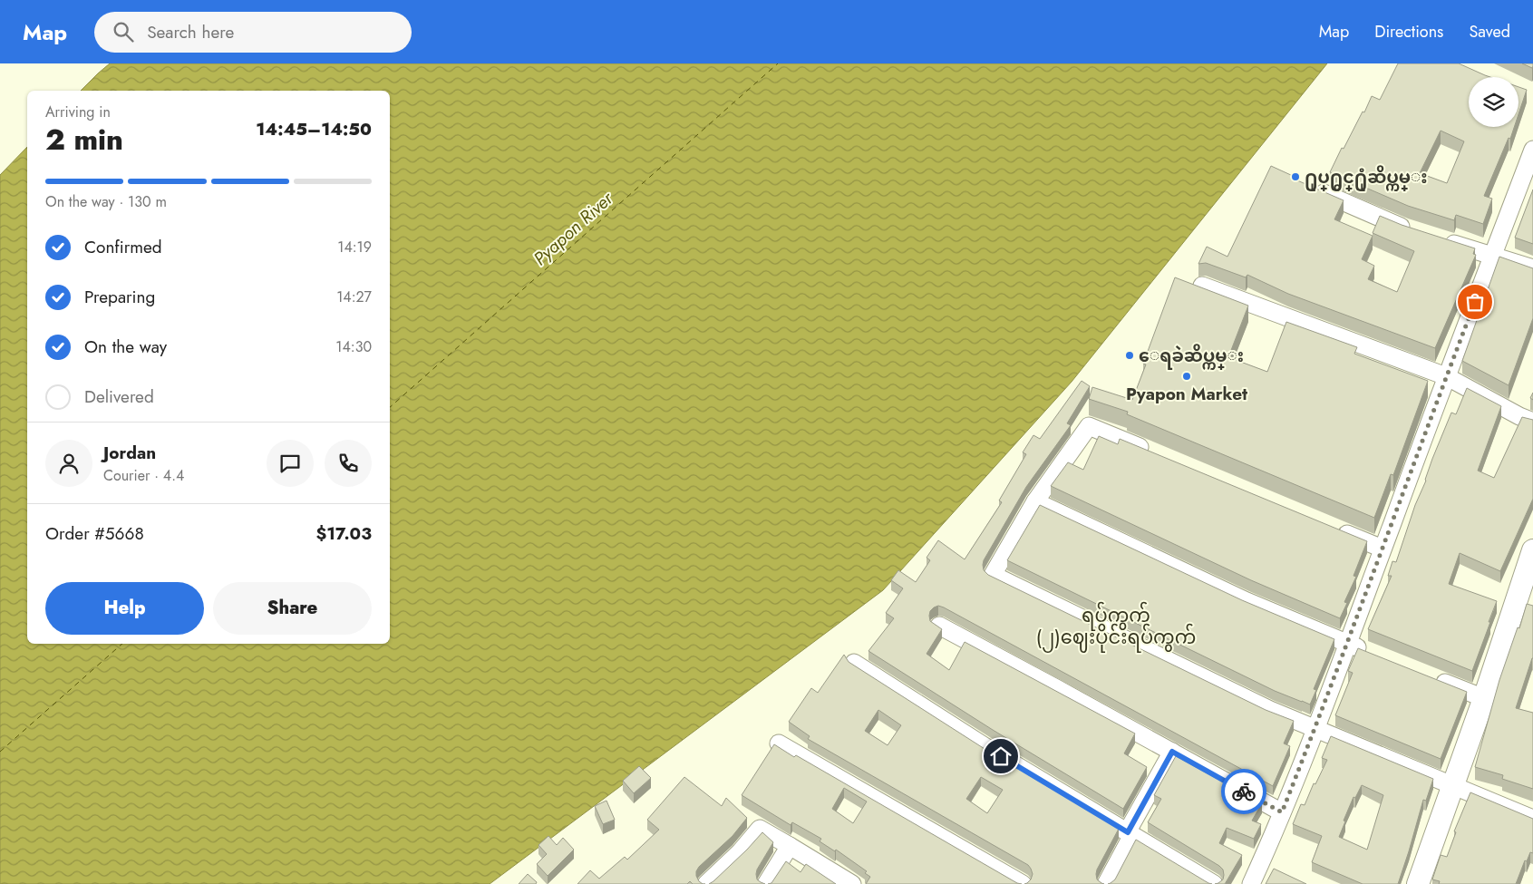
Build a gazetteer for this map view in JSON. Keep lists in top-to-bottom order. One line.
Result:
{"districts":["ရပ်ကွက် (၂)ဈေးပိုင်းရပ်ကွက်"],"water":["Pyapon River"],"places":["႐ုပ္႐ွင္႐ုံဆိပ္ကမ္း","ေရခဲဆိပ္ကမ္း","Pyapon Market"],"page":{"header":"Map","search":"Search here","nav":["Map","Directions","Saved"],"heading":["2 min","Arriving in","14:45–14:50"],"panel":["Jordan","Courier · 4.4","Order #5668","$17.03"],"bar":"On the way · 130 m","list":[["Confirmed","14:19"],["Preparing","14:27"],["On the way","14:30"],"Delivered"],"buttons":["Help","Share"]}}
